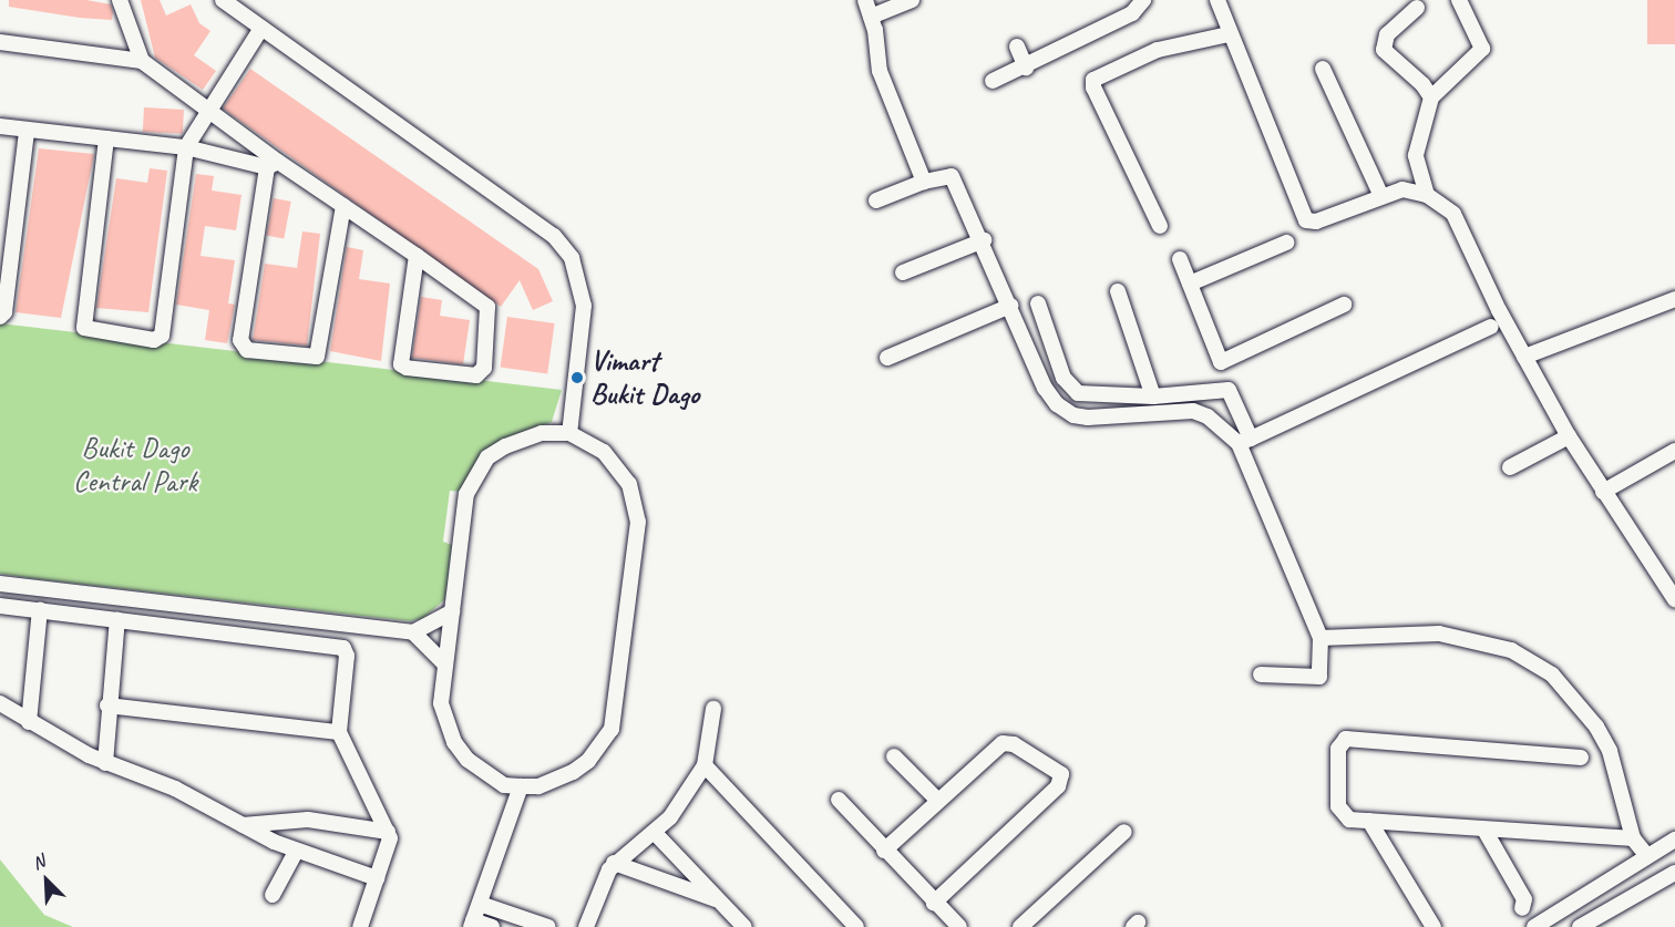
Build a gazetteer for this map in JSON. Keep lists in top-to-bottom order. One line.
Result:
{"parks":["Bukit Dago Central Park"],"places":["Vimart Bukit Dago"],"north":"top left"}
